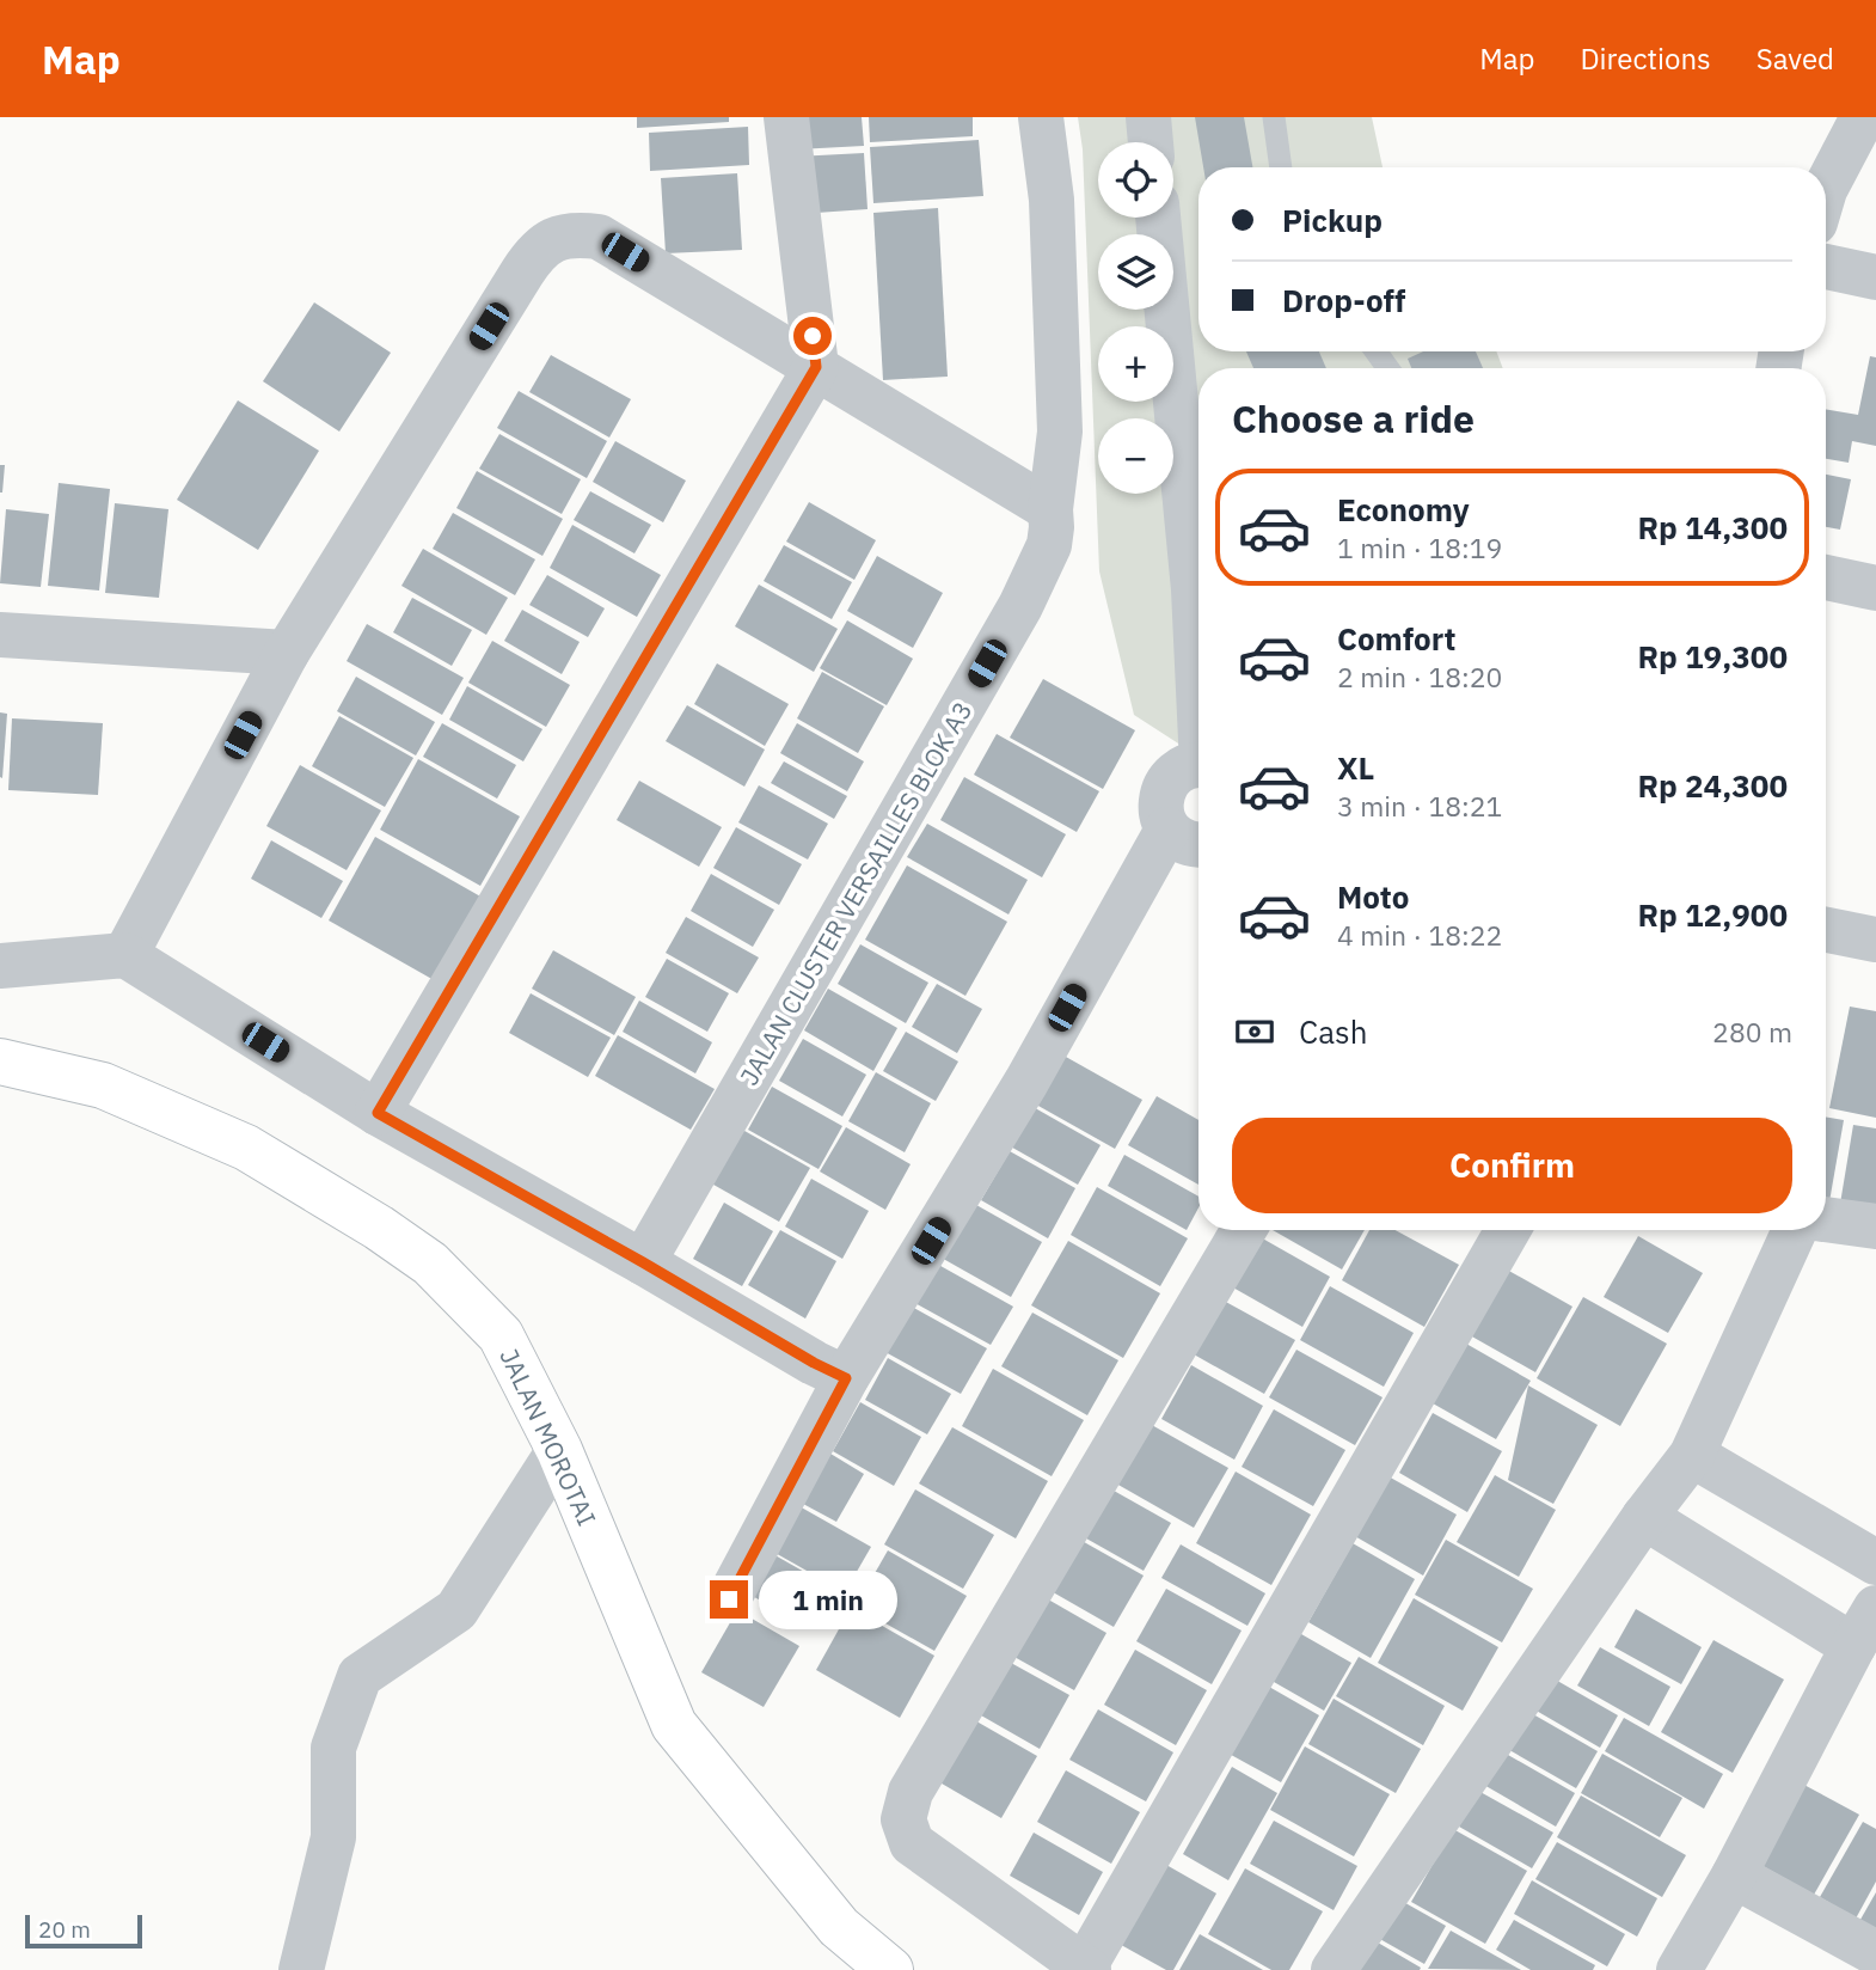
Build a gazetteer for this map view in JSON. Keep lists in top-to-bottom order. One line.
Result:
{"streets":{"street":["JALAN CLUSTER VERSAILLES BLOK A3","JALAN MOROTAI"]},"scale_bar":"20 m","page":{"header":"Map","nav":["Map","Directions","Saved"],"map_buttons":["+","−"],"banner":["Pickup","Drop-off"],"heading":"Choose a ride","list":[{"name":"Economy","note":"1 min · 18:19","value":"Rp 14,300"},{"name":"Comfort","note":"2 min · 18:20","value":"Rp 19,300"},{"name":"XL","note":"3 min · 18:21","value":"Rp 24,300"},{"name":"Moto","note":"4 min · 18:22","value":"Rp 12,900"}],"pay":["Cash","280 m"],"buttons":"Confirm","bubble":"1 min","scale":"20 m"}}
